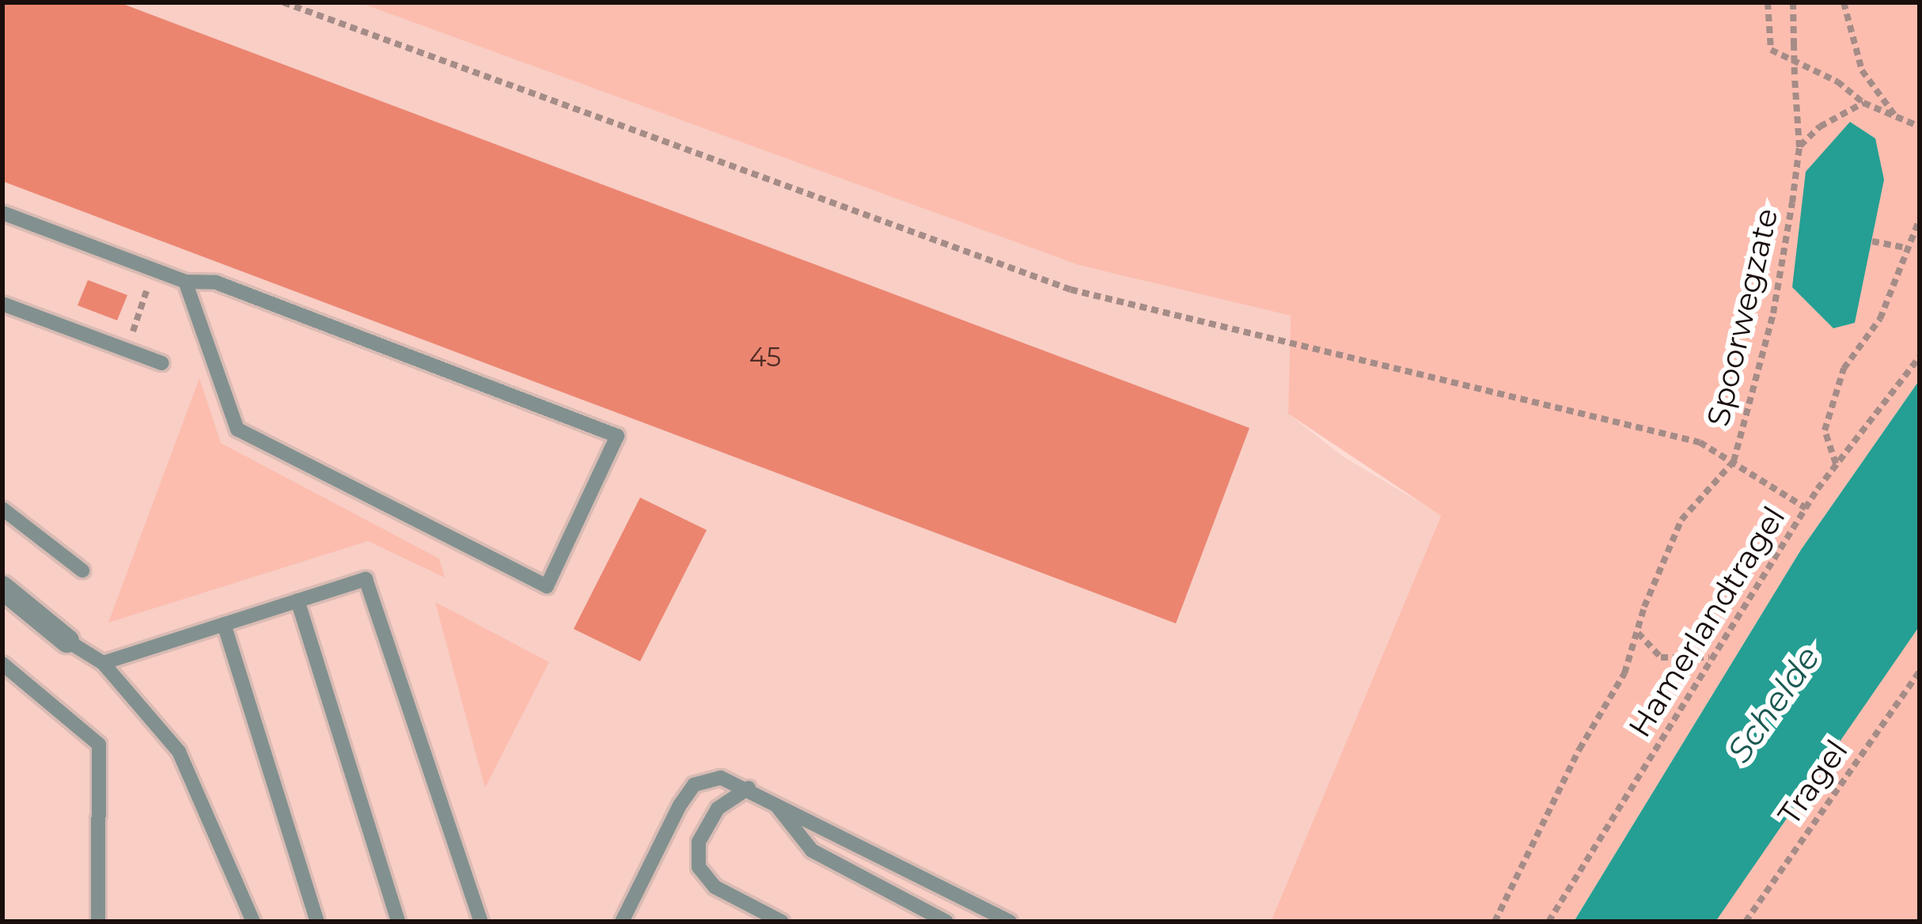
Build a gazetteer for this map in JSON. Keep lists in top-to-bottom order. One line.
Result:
{"streets":{"path":["Spoorwegzate","Hamerlandtragel","Tragel"]},"water":["Schelde"],"house_numbers":["45"]}
